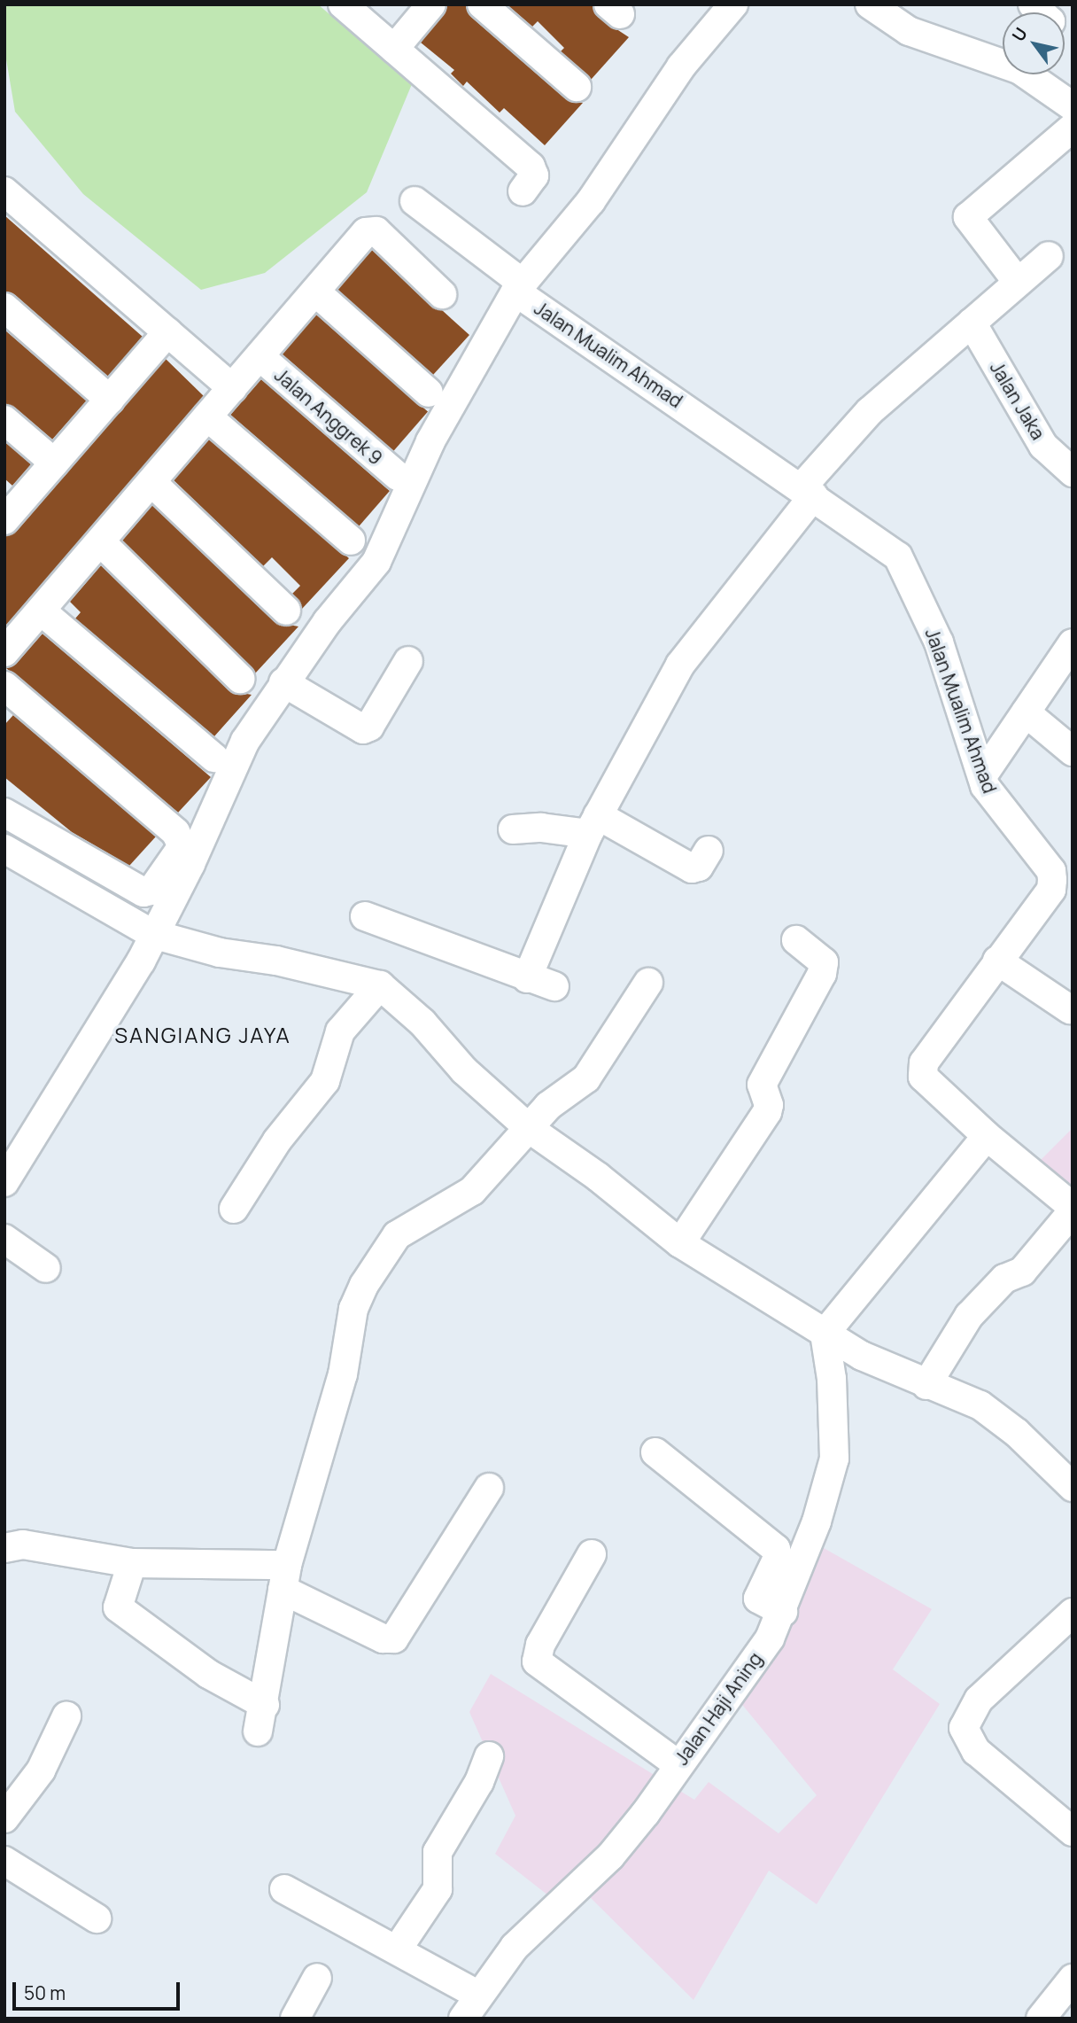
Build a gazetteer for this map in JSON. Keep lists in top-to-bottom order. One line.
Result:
{"streets":{"street":["Jalan Mualim Ahmad","Jalan Jaka","Jalan Anggrek 9","Jalan Haji Aning"]},"districts":["SANGIANG JAYA"],"scale_bar":"50 m","north":"top left"}
